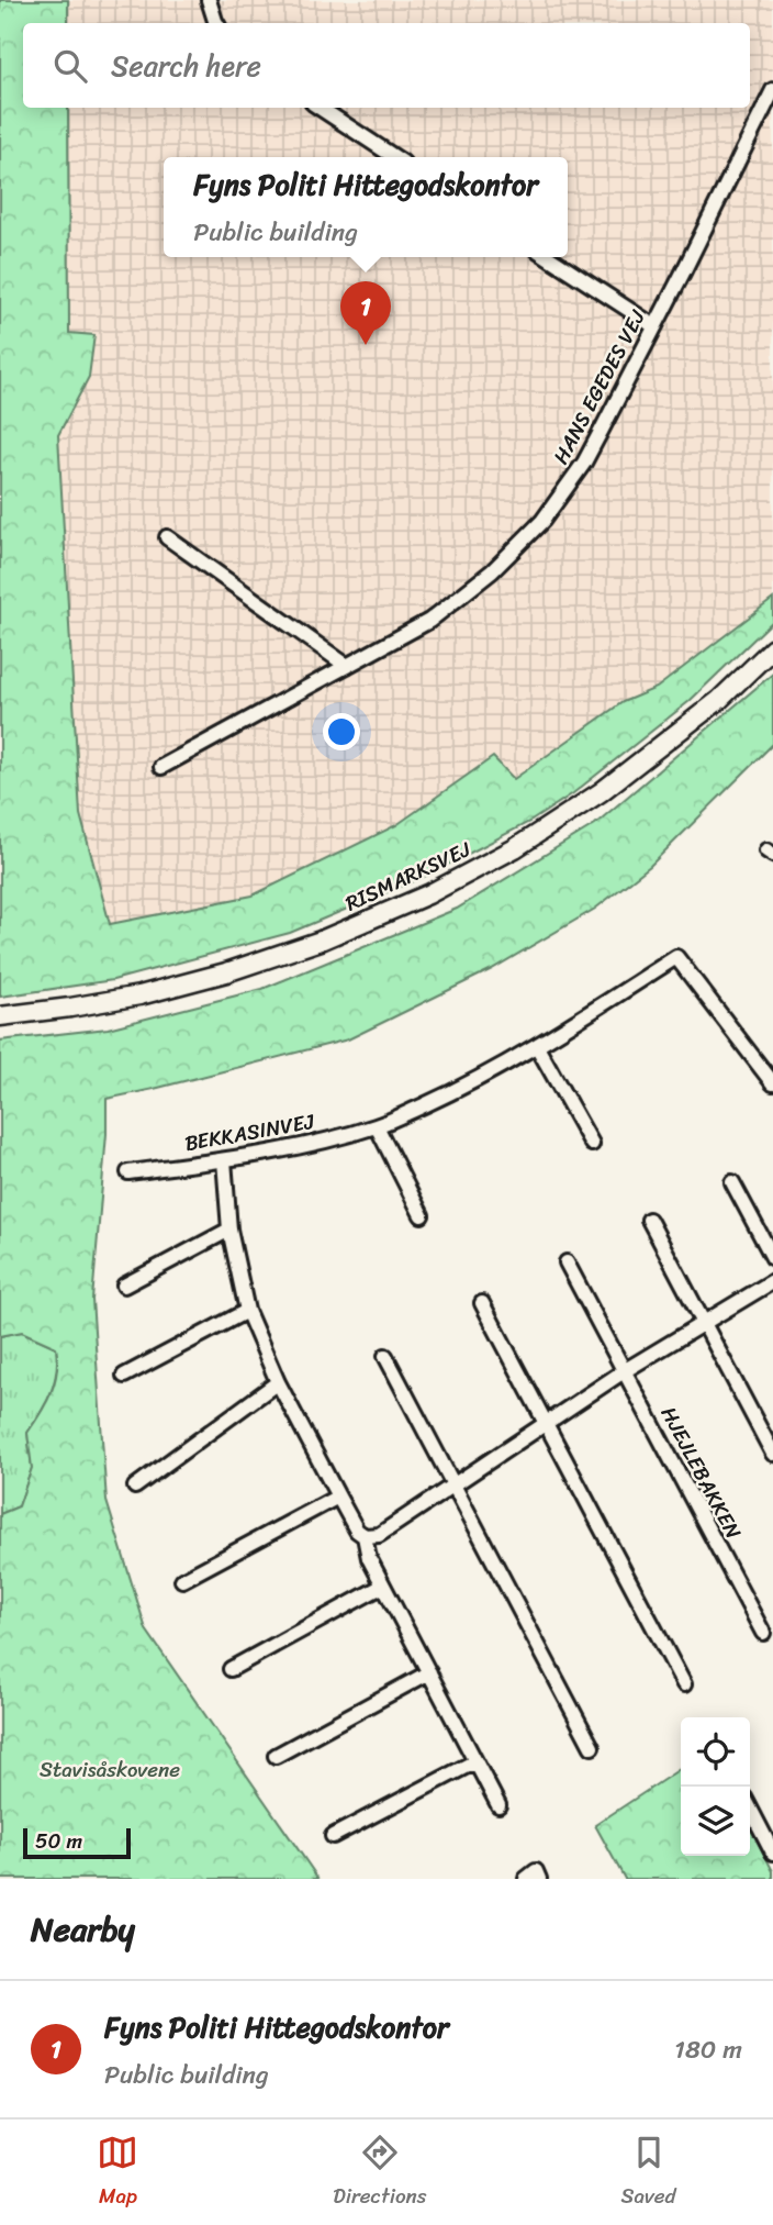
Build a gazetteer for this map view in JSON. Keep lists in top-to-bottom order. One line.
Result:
{"streets":{"main road":["RISMARKSVEJ"],"street":["HANS EGEDES VEJ","BEKKASINVEJ","HJEJLEBAKKEN"]},"parks":["Stavisåskovene"],"scale_bar":"50 m","page":{"search":"Search here","popup":["Fyns Politi Hittegodskontor","Public building"],"pins":"1","scale":"50 m","heading":"Nearby","list":[{"mark":"1","name":"Fyns Politi Hittegodskontor","note":"Public building","value":"180 m"}],"nav":["Map","Directions","Saved"]}}
